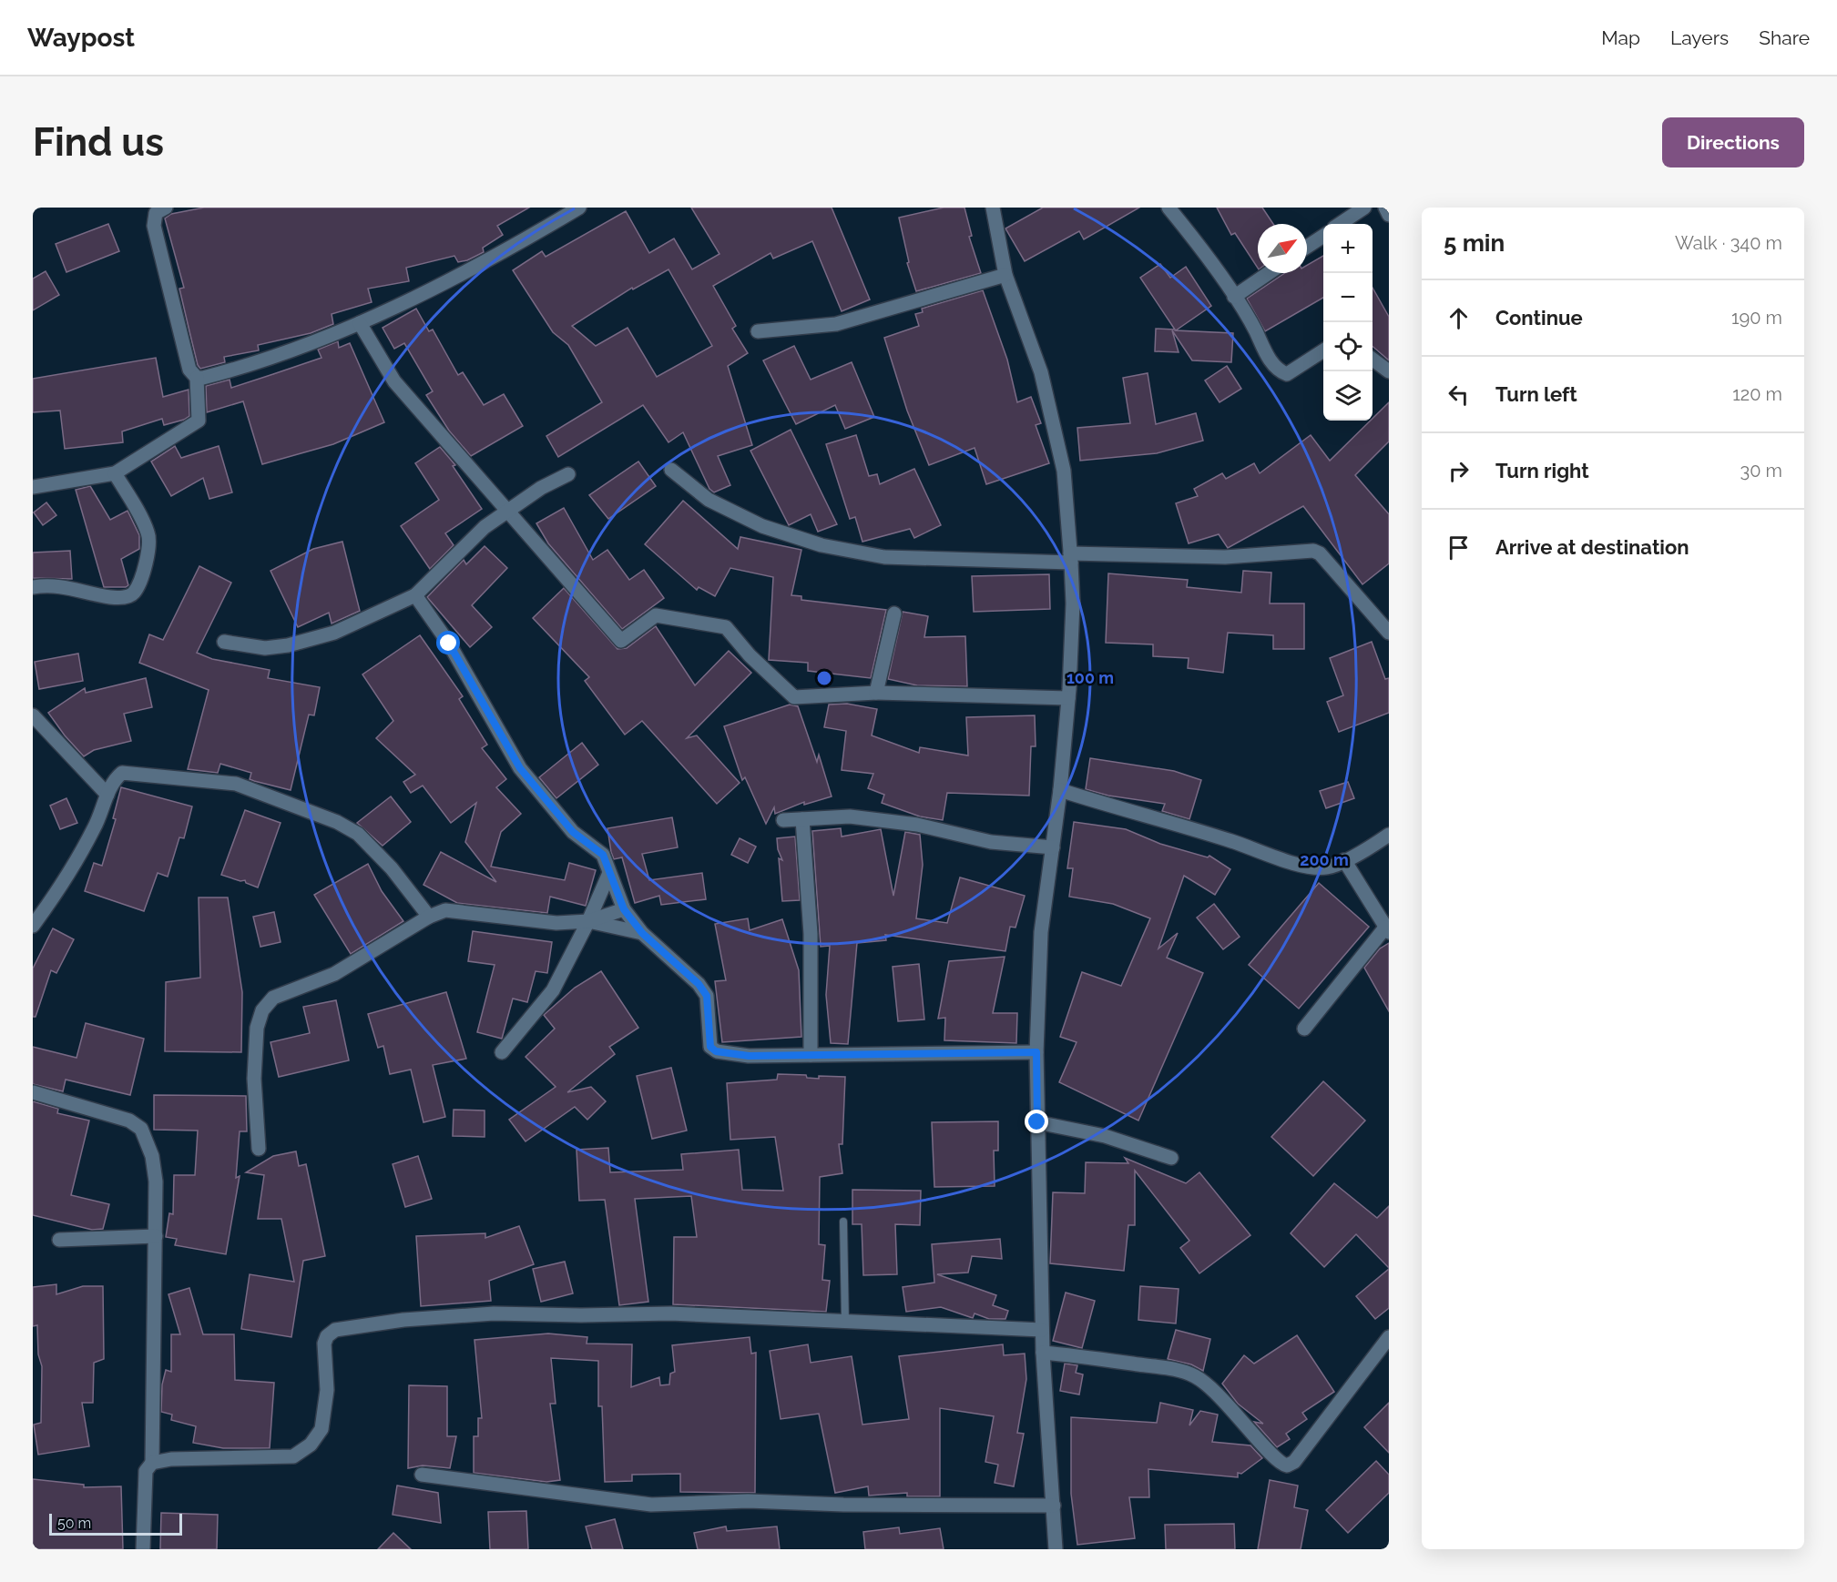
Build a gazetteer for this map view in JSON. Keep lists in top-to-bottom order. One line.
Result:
{"scale_bar":"50 m","north":"top right","page":{"header":"Waypost","nav":["Map","Layers","Share"],"buttons":"Directions","title":"Find us","heading":["5 min","Walk · 340 m"],"map_buttons":["+","−"],"list":[["Continue","190 m"],["Turn left","120 m"],["Turn right","30 m"],"Arrive at destination"],"scale":"50 m"},"rings":["100 m","200 m"]}
